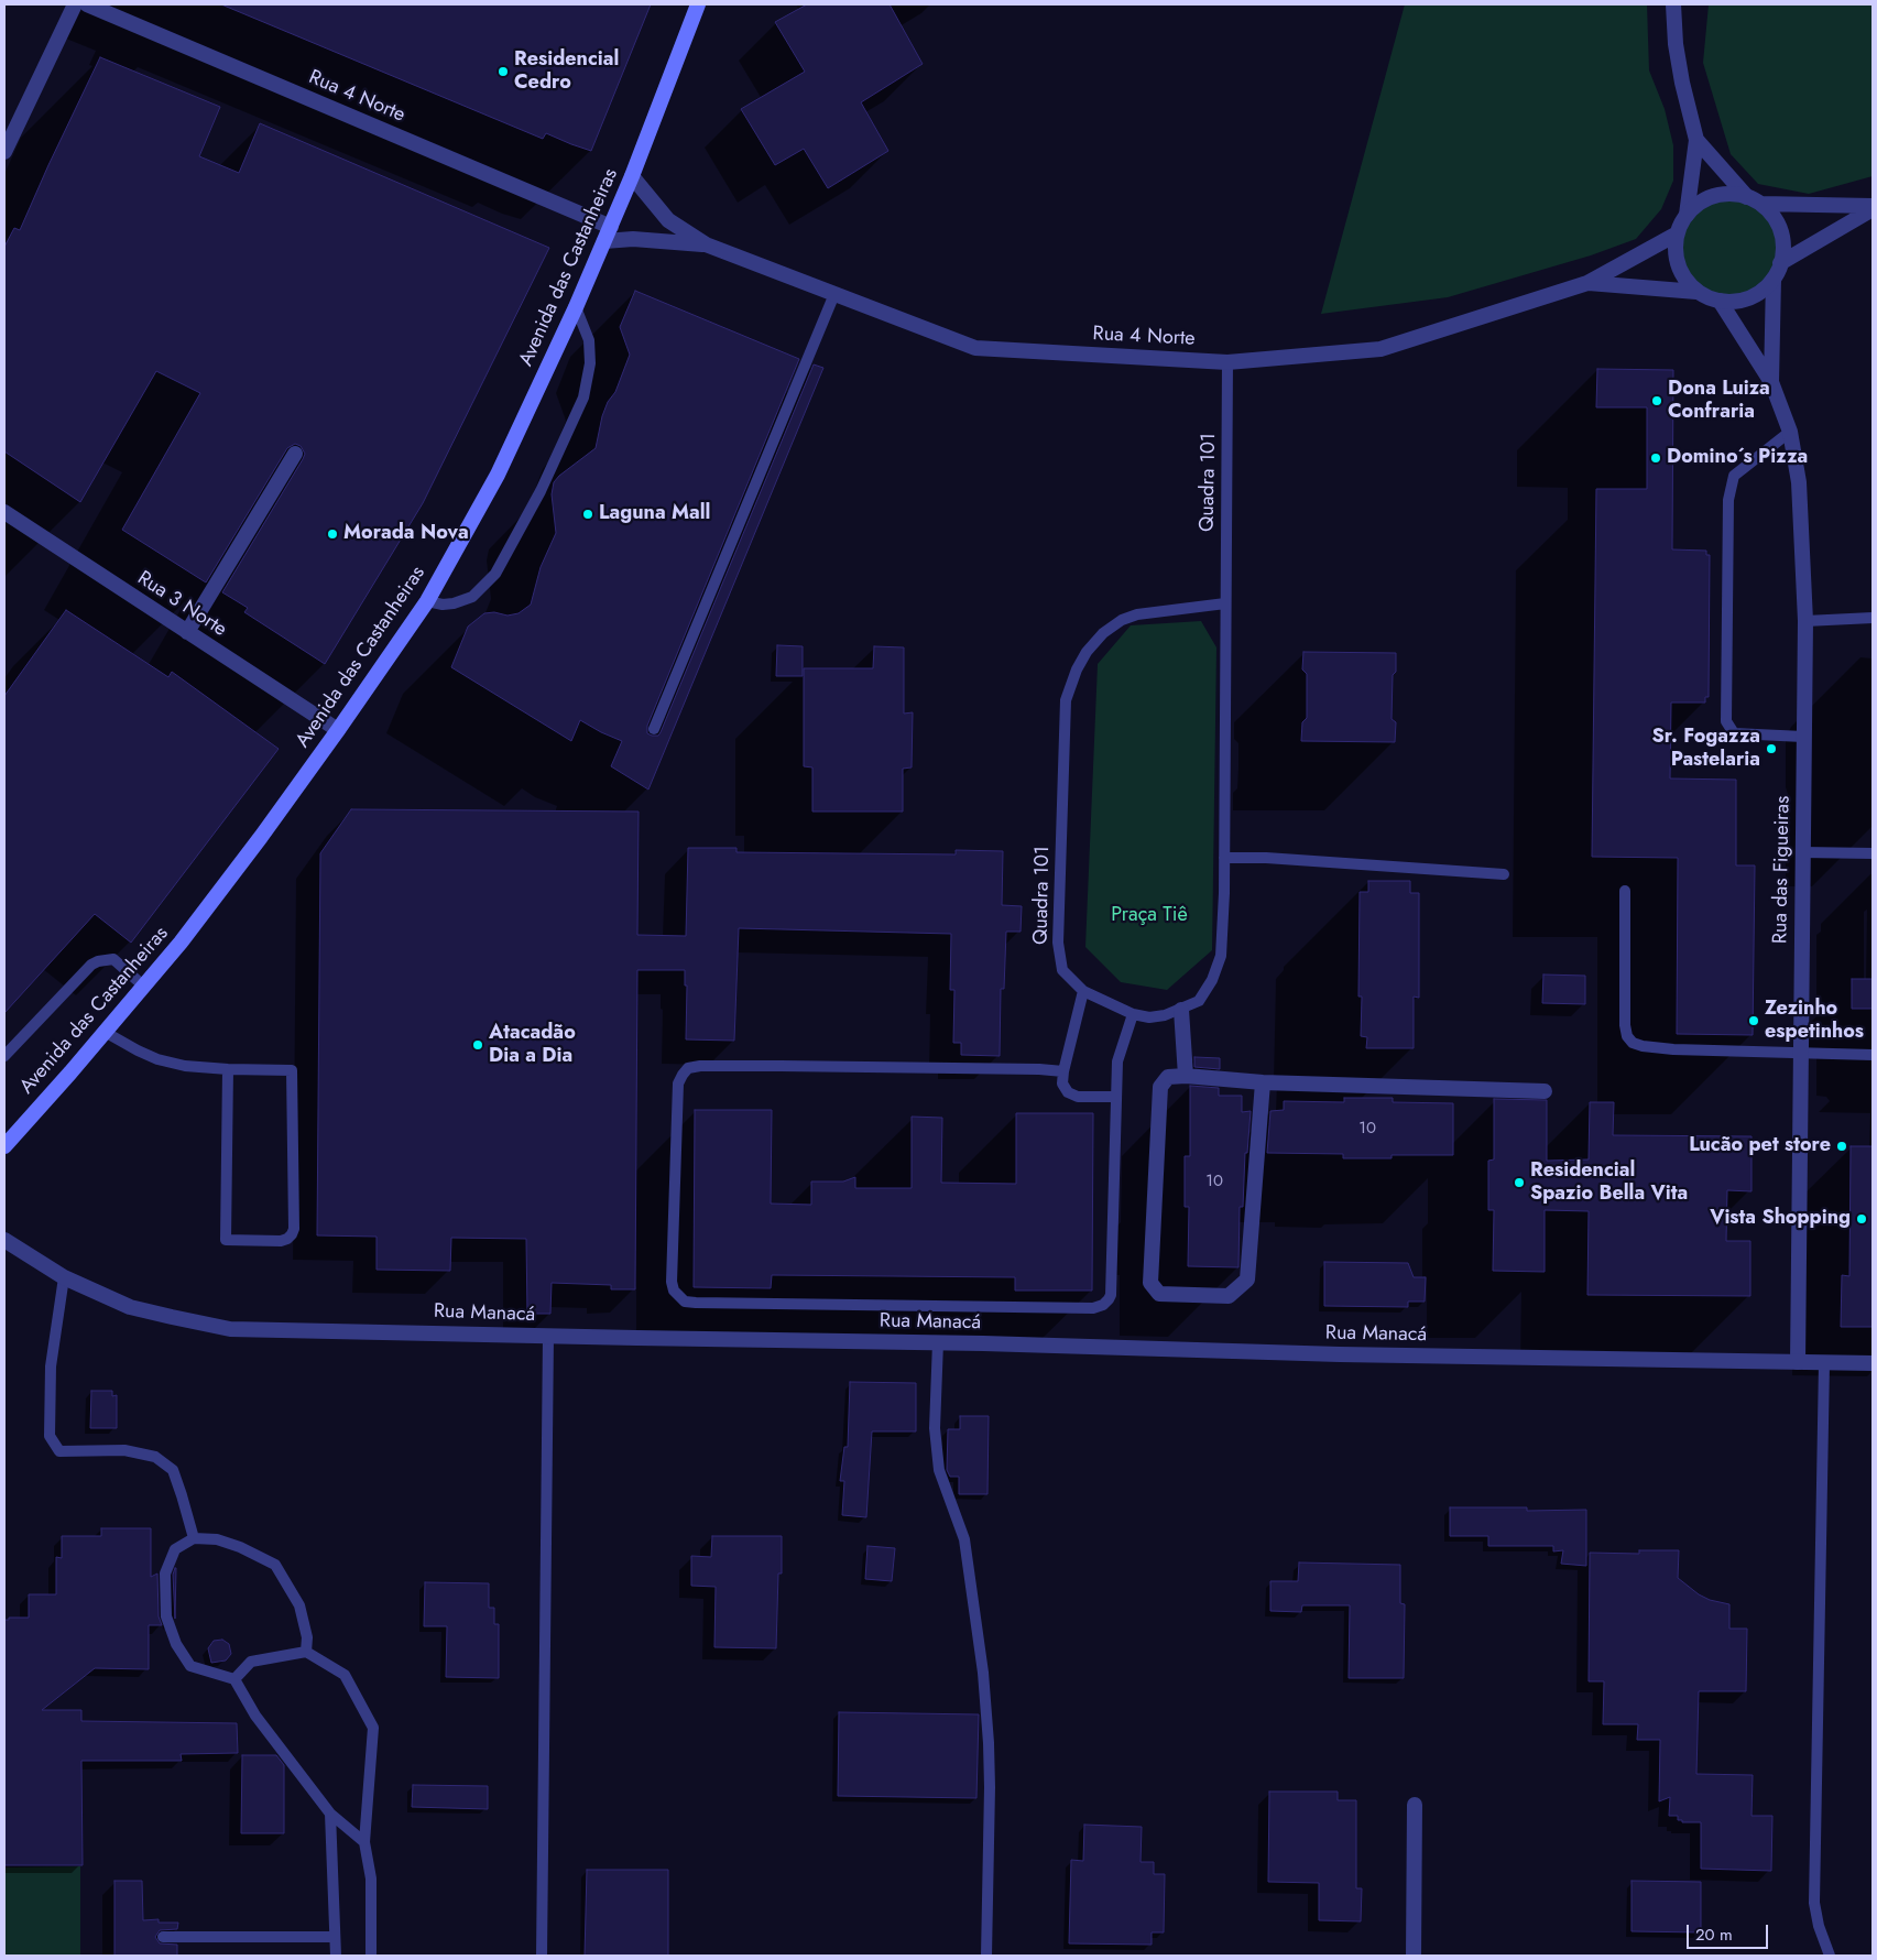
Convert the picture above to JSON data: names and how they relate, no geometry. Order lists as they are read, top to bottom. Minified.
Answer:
{"streets":{"main road":["Avenida das Castanheiras"],"street":["Rua 4 Norte","Rua 3 Norte","Rua das Figueiras","Rua Manacá"],"lane":["Quadra 101"]},"crossings":[["Rua 4 Norte","Avenida das Castanheiras"],["Rua 4 Norte","Quadra 101"],["Rua 4 Norte","Rua das Figueiras"],["Avenida das Castanheiras","Rua 3 Norte"],["Rua das Figueiras","Rua Manacá"]],"parks":["Praça Tiê"],"places":["Residencial Cedro","Dona Luiza Confraria","Domino´s Pizza","Laguna Mall","Morada Nova","Sr. Fogazza Pastelaria","Zezinho espetinhos","Atacadão Dia a Dia","Lucão pet store","Residencial Spazio Bella Vita","Vista Shopping"],"house_numbers":["10","10"],"scale_bar":"20 m"}
